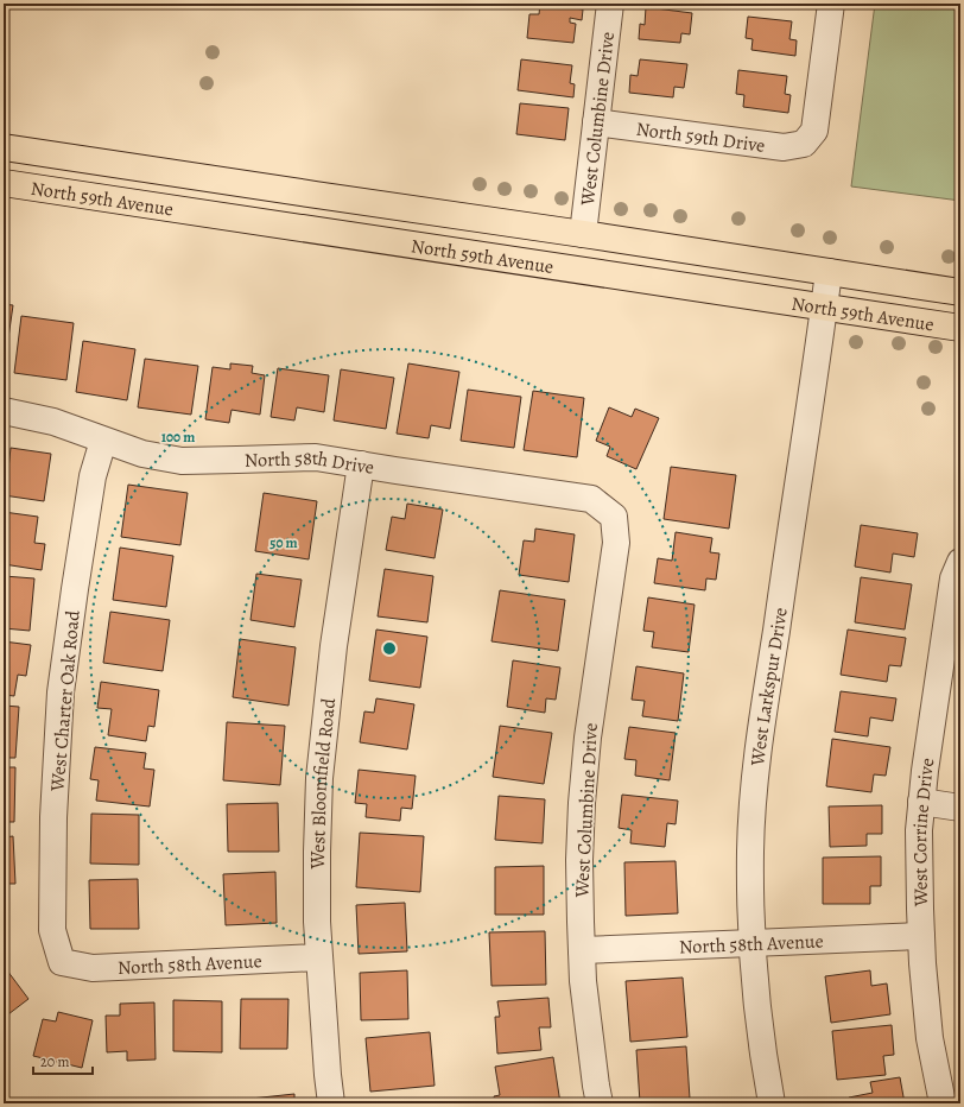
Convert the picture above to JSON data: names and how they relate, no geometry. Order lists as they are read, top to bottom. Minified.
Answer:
{"streets":{"main road":["North 59th Avenue"],"street":["West Columbine Drive","North 59th Drive","North 58th Drive","West Larkspur Drive","West Charter Oak Road","West Bloomfield Road","West Corrine Drive","North 58th Avenue"]},"crossings":[["West Columbine Drive","North 59th Drive"],["West Columbine Drive","North 59th Avenue"],["West Columbine Drive","North 58th Drive"],["West Columbine Drive","North 58th Avenue"],["North 59th Avenue","West Larkspur Drive"],["North 58th Drive","West Charter Oak Road"],["North 58th Drive","West Bloomfield Road"],["West Larkspur Drive","North 58th Avenue"],["West Charter Oak Road","North 58th Avenue"],["West Bloomfield Road","North 58th Avenue"],["West Corrine Drive","North 58th Avenue"]],"scale_bar":"20 m","rings":["100 m","50 m"]}
